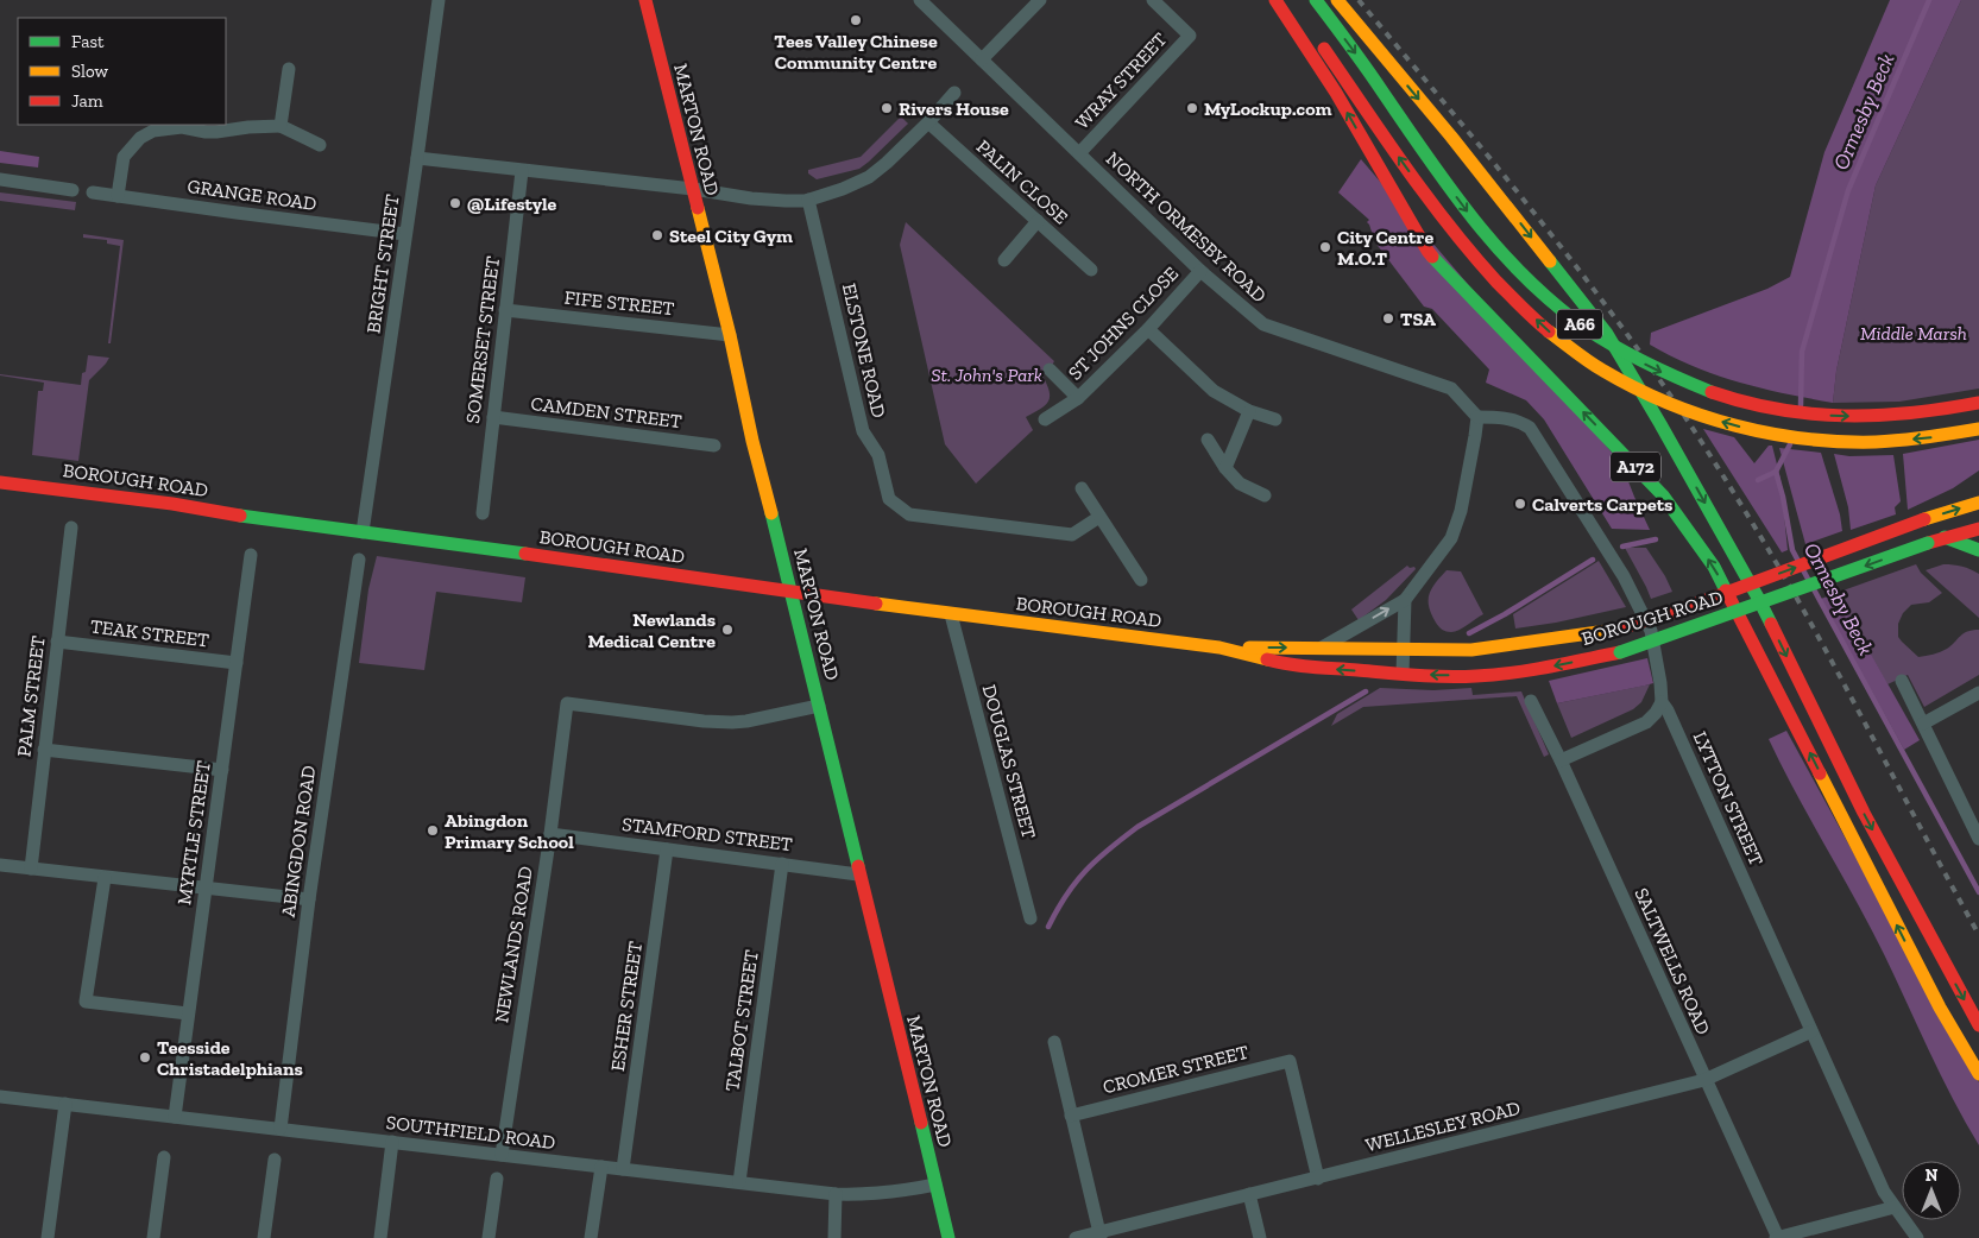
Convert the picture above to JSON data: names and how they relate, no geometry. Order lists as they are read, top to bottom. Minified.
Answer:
{"streets":{"main road":["MARTON ROAD","A66","A172","BOROUGH ROAD"],"street":["WRAY STREET","PALIN CLOSE","GRANGE ROAD","NORTH ORMESBY ROAD","BRIGHT STREET","FIFE STREET","ST JOHNS CLOSE","SOMERSET STREET","ELSTONE ROAD","CAMDEN STREET","TEAK STREET","PALM STREET","DOUGLAS STREET","LYTTON STREET","MYRTLE STREET","STAMFORD STREET","ABINGDON ROAD","NEWLANDS ROAD","SALTWELLS ROAD","ESHER STREET","TALBOT STREET","CROMER STREET","WELLESLEY ROAD","SOUTHFIELD ROAD"]},"crossings":[["WRAY STREET","NORTH ORMESBY ROAD"],["MARTON ROAD","FIFE STREET"],["MARTON ROAD","BOROUGH ROAD"],["MARTON ROAD","STAMFORD STREET"],["MARTON ROAD","NEWLANDS ROAD"],["MARTON ROAD","SOUTHFIELD ROAD"],["GRANGE ROAD","BRIGHT STREET"],["NORTH ORMESBY ROAD","ST JOHNS CLOSE"],["NORTH ORMESBY ROAD","LYTTON STREET"],["BRIGHT STREET","BOROUGH ROAD"],["FIFE STREET","SOMERSET STREET"],["SOMERSET STREET","CAMDEN STREET"],["BOROUGH ROAD","DOUGLAS STREET"],["TEAK STREET","PALM STREET"],["TEAK STREET","MYRTLE STREET"],["LYTTON STREET","WELLESLEY ROAD"],["MYRTLE STREET","SOUTHFIELD ROAD"],["STAMFORD STREET","NEWLANDS ROAD"],["STAMFORD STREET","ESHER STREET"],["STAMFORD STREET","TALBOT STREET"],["ABINGDON ROAD","SOUTHFIELD ROAD"],["NEWLANDS ROAD","SOUTHFIELD ROAD"],["SALTWELLS ROAD","WELLESLEY ROAD"],["ESHER STREET","SOUTHFIELD ROAD"],["TALBOT STREET","SOUTHFIELD ROAD"],["CROMER STREET","WELLESLEY ROAD"]],"water":["Ormesby Beck"],"parks":["Middle Marsh","St. John's Park"],"places":["Tees Valley Chinese Community Centre","Rivers House","MyLockup.com","@Lifestyle","Steel City Gym","City Centre M.O.T","TSA","Calverts Carpets","Newlands Medical Centre","Abingdon Primary School","Teesside Christadelphians"],"legend":["Fast","Slow","Jam"],"north":"top"}
